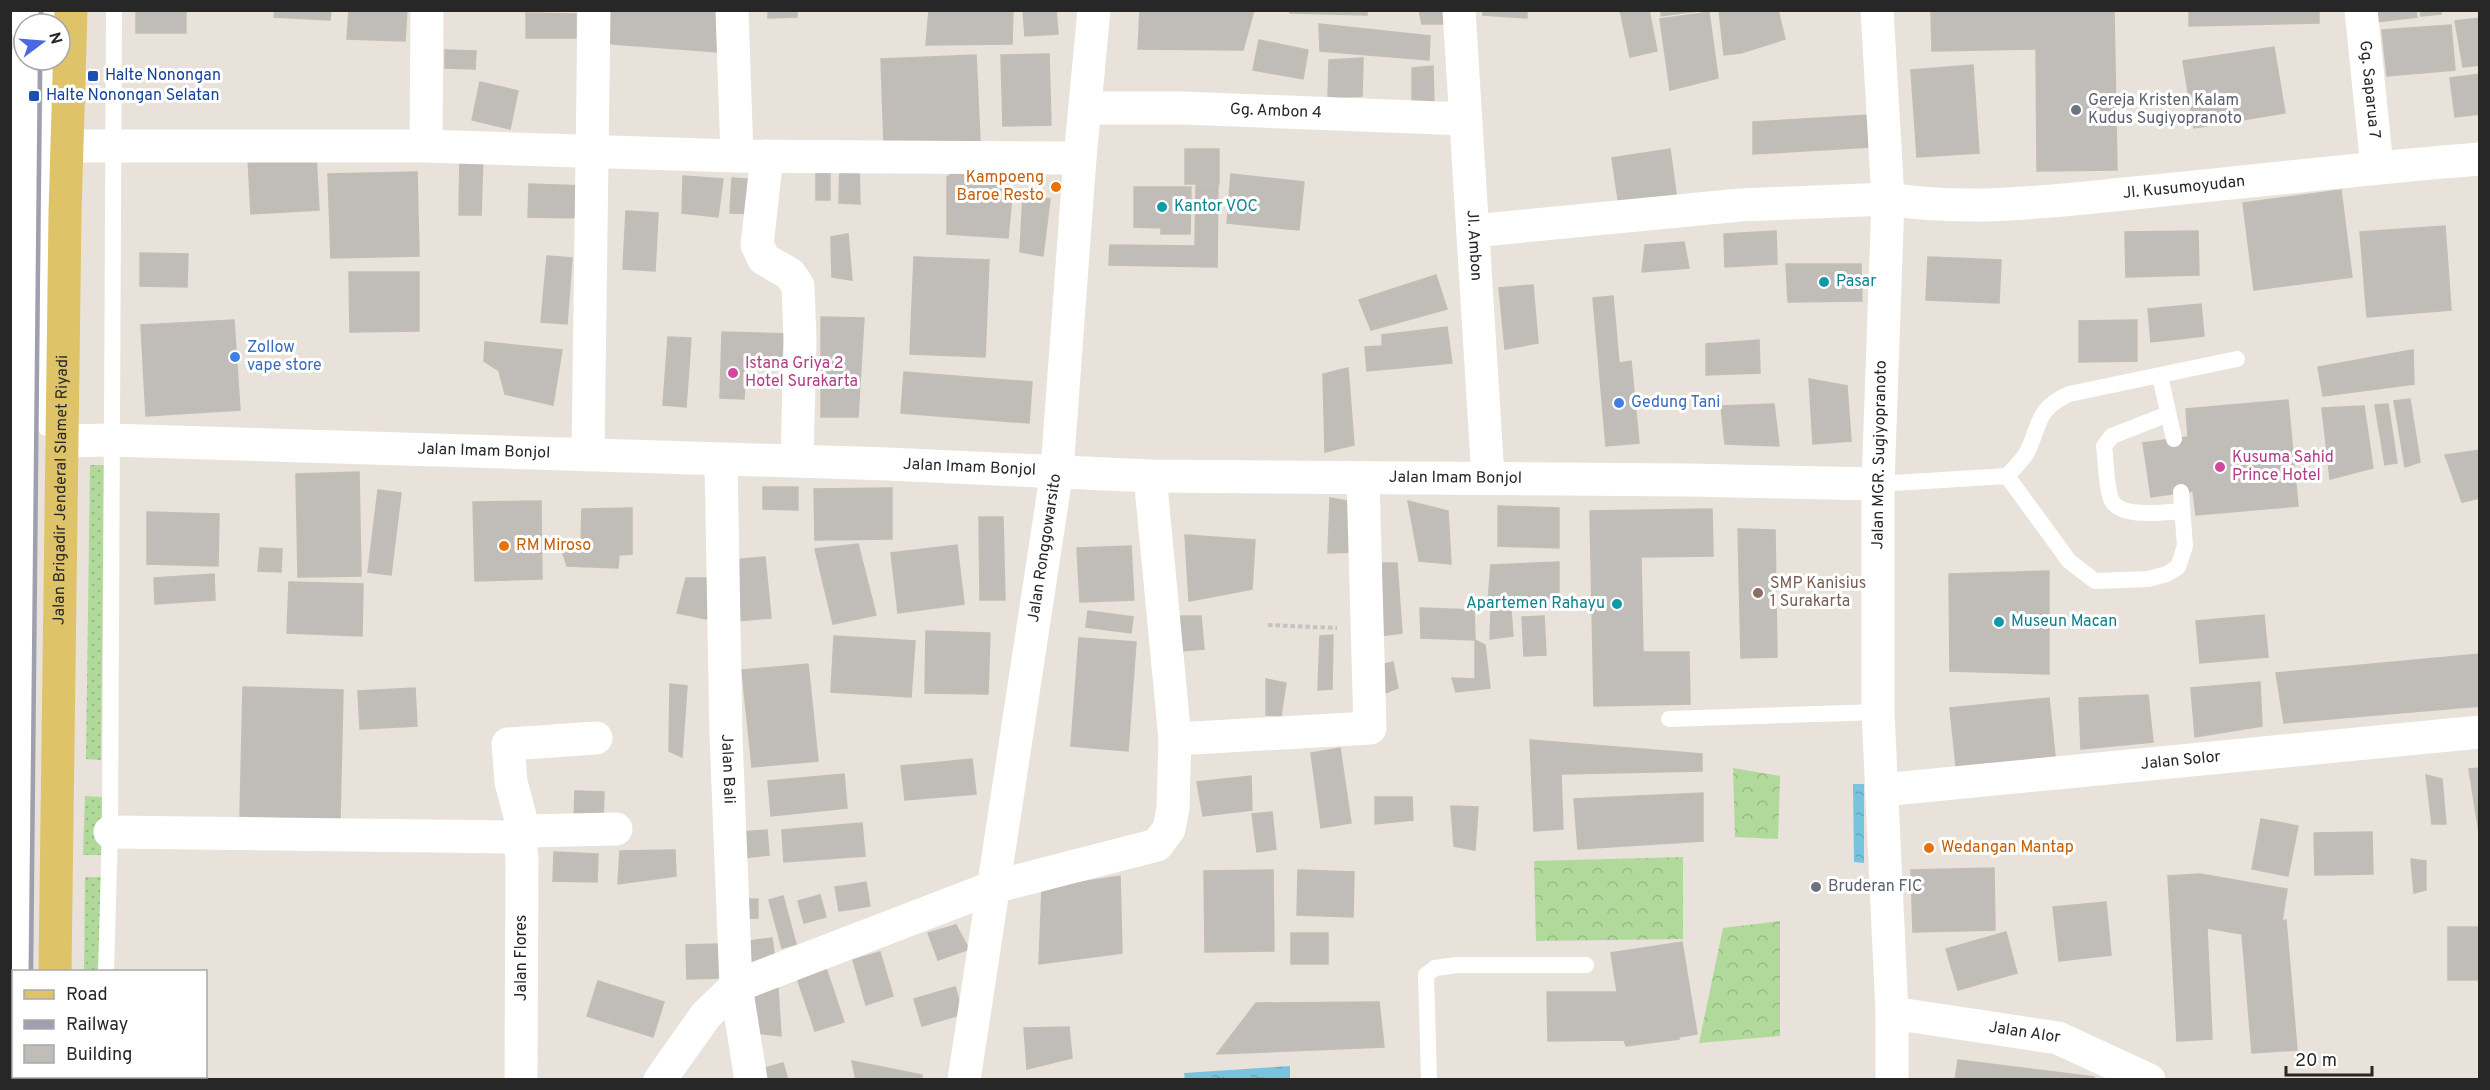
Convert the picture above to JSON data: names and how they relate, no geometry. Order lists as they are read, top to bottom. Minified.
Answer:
{"streets":{"main road":["Jalan Brigadir Jenderal Slamet Riyadi"],"street":["Gg. Saparua 7","Gg. Ambon 4","Jl. Kusumoyudan","Jl. Ambon","Jalan Imam Bonjol","Jalan MGR. Sugiyopranoto","Jalan Ronggowarsito","Jalan Solor","Jalan Bali","Jalan Flores","Jalan Alor"]},"crossings":[["Gg. Saparua 7","Jl. Kusumoyudan"],["Gg. Ambon 4","Jl. Ambon"],["Gg. Ambon 4","Jalan Ronggowarsito"],["Jl. Kusumoyudan","Jl. Ambon"],["Jl. Kusumoyudan","Jalan MGR. Sugiyopranoto"],["Jl. Ambon","Jalan Imam Bonjol"],["Jalan Imam Bonjol","Jalan MGR. Sugiyopranoto"],["Jalan Imam Bonjol","Jalan Brigadir Jenderal Slamet Riyadi"],["Jalan Imam Bonjol","Jalan Ronggowarsito"],["Jalan Imam Bonjol","Jalan Bali"],["Jalan MGR. Sugiyopranoto","Jalan Solor"],["Jalan MGR. Sugiyopranoto","Jalan Alor"]],"places":{"transit":["Halte Nonongan","Halte Nonongan Selatan"],"other":["Gereja Kristen Kalam Kudus Sugiyopranoto","Kampoeng Baroe Resto","Kantor VOC","Pasar","Zollow vape store","Istana Griya 2 Hotel Surakarta","Gedung Tani","Kusuma Sahid Prince Hotel","RM Miroso","SMP Kanisius 1 Surakarta","Apartemen Rahayu","Museun Macan","Wedangan Mantap","Bruderan FIC"]},"legend":["Road","Railway","Building"],"scale_bar":"20 m","north":"right"}
